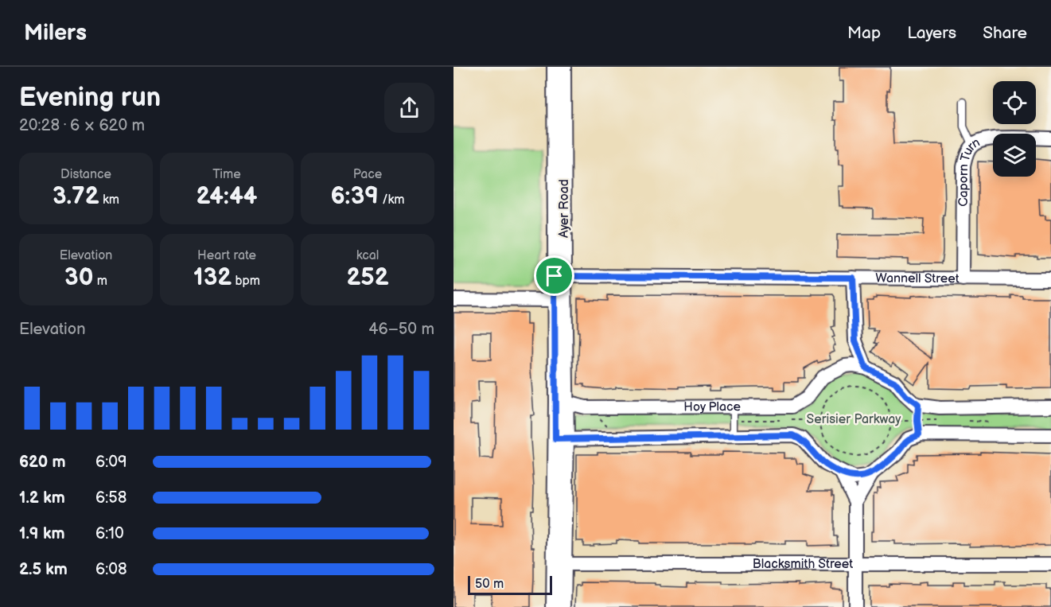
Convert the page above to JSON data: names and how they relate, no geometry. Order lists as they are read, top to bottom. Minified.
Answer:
{"streets":{"street":["Caporn Turn","Ayer Road","Wannell Street","Hoy Place","Blacksmith Street"]},"crossings":[["Caporn Turn","Wannell Street"],["Ayer Road","Wannell Street"],["Ayer Road","Hoy Place"],["Ayer Road","Blacksmith Street"]],"parks":["Serisier Parkway"],"scale_bar":"50 m","page":{"header":"Milers","nav":["Map","Layers","Share"],"heading":["Evening run","20:28 · 6 × 620 m"],"stats":[["Distance","3.72 km"],["Time","24:44"],["Pace","6:39 /km"],["Elevation","30 m"],["Heart rate","132 bpm"],["kcal","252"]],"chart":["Elevation","46–50 m"],"list":[{"name":"620 m","note":"6:09"},{"name":"1.2 km","note":"6:58"},{"name":"1.9 km","note":"6:10"},{"name":"2.5 km","note":"6:08"}],"scale":"50 m"}}
